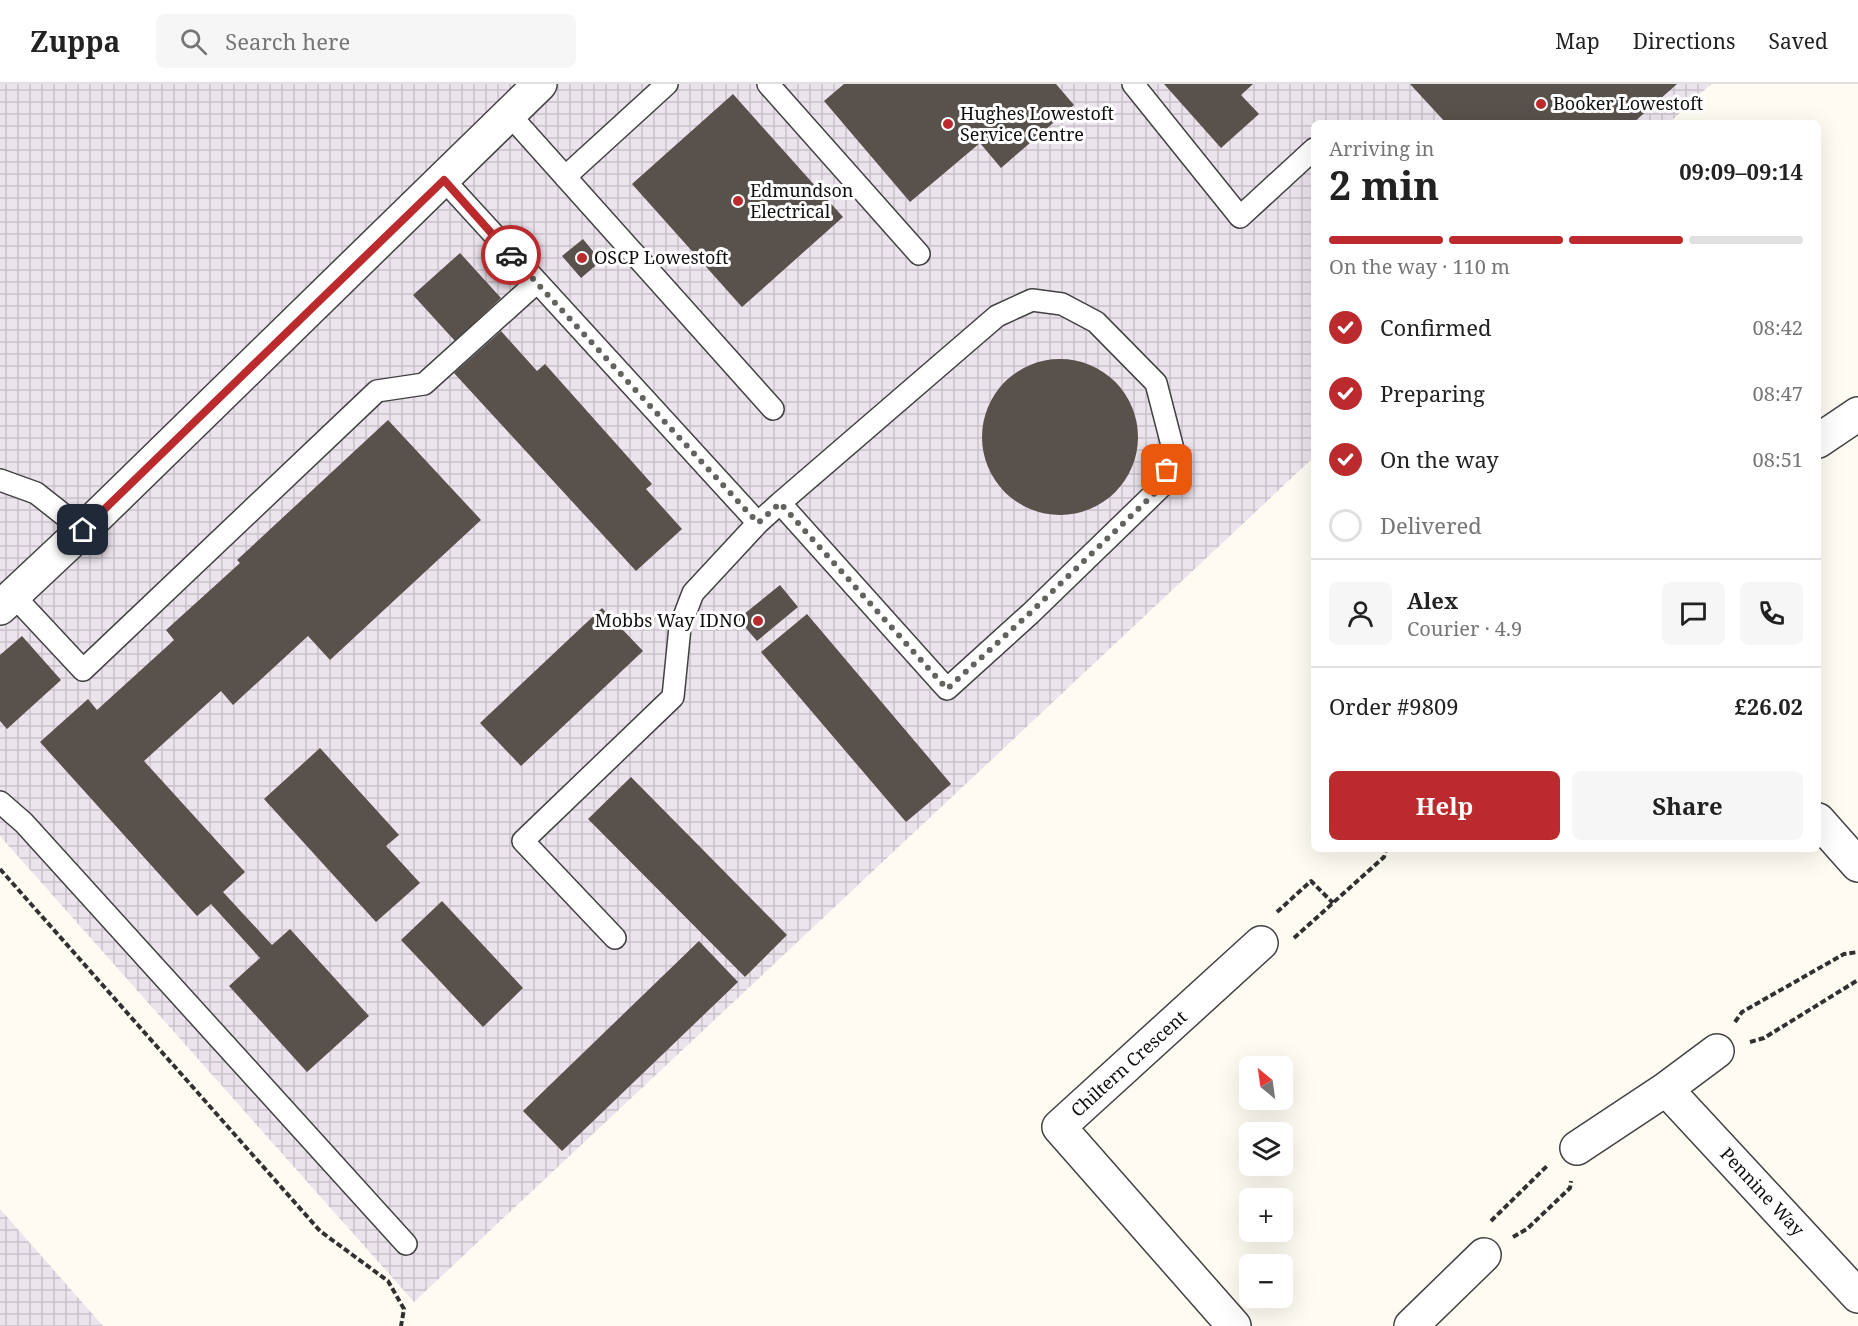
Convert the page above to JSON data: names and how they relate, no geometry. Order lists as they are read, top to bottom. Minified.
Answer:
{"streets":{"street":["Chiltern Crescent","Pennine Way"]},"places":["Booker Lowestoft","Hughes Lowestoft Service Centre","Edmundson Electrical","OSCP Lowestoft","Mobbs Way IDNO"],"north":"top left","page":{"header":"Zuppa","search":"Search here","nav":["Map","Directions","Saved"],"heading":["2 min","Arriving in","09:09–09:14"],"panel":["Alex","Courier · 4.9","Order #9809","£26.02"],"bar":"On the way · 110 m","list":[["Confirmed","08:42"],["Preparing","08:47"],["On the way","08:51"],"Delivered"],"buttons":["Help","Share"],"map_buttons":["+","−"]}}
